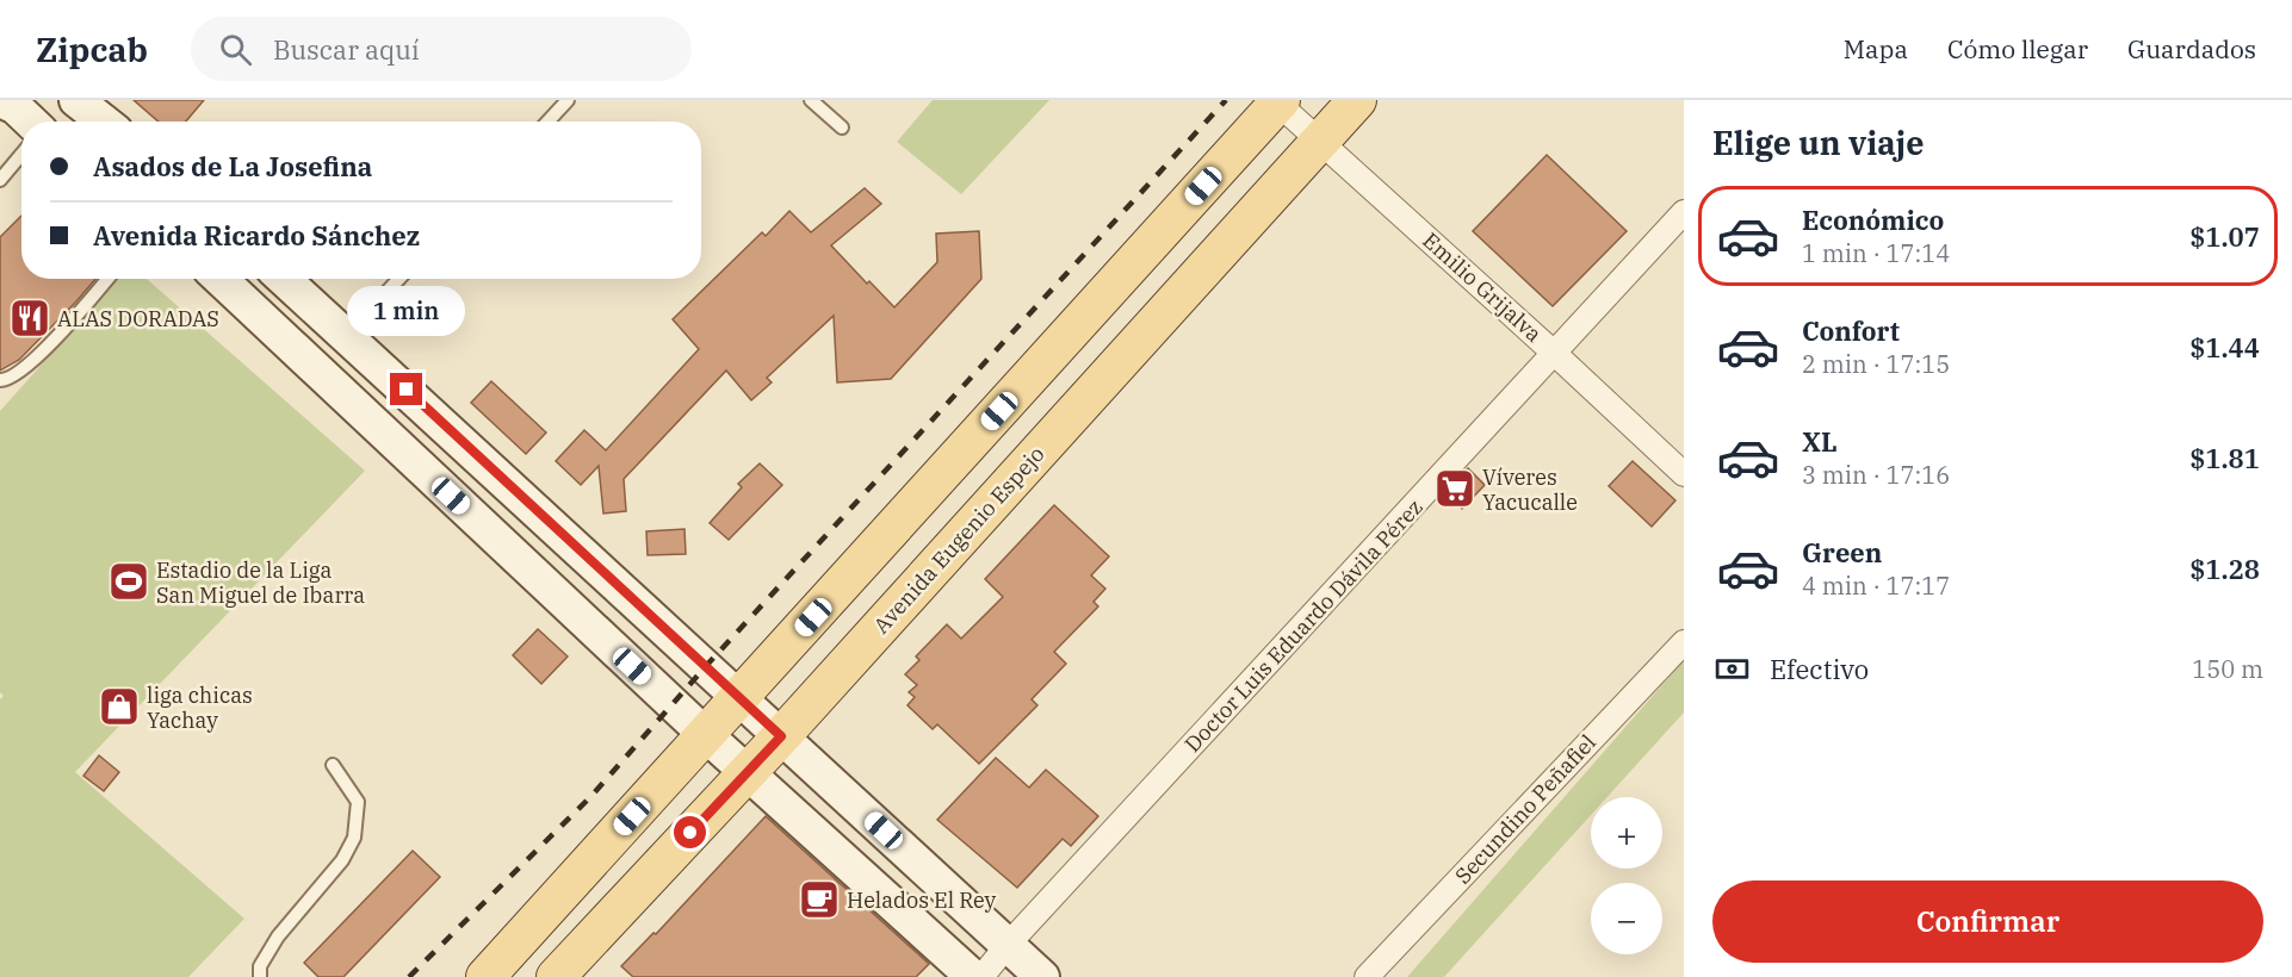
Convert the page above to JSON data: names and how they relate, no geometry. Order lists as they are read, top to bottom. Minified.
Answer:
{"streets":{"main road":["Avenida Eugenio Espejo"],"street":["Emilio Grijalva","Doctor Luis Eduardo Dávila Pérez","Secundino Peñafiel"]},"crossings":[["Emilio Grijalva","Avenida Eugenio Espejo"],["Emilio Grijalva","Doctor Luis Eduardo Dávila Pérez"]],"places":{"restaurant":["ALAS DORADAS"],"supermarket":["Víveres Yacucalle"],"sports":["Estadio de la Liga San Miguel de Ibarra"],"shop":["liga chicas Yachay"],"cafe":["Helados El Rey"]},"page":{"header":"Zipcab","search":"Buscar aquí","nav":["Mapa","Cómo llegar","Guardados"],"heading":"Elige un viaje","banner":["Asados de La Josefina","Avenida Ricardo Sánchez"],"list":[{"name":"Económico","note":"1 min · 17:14","value":"$1.07"},{"name":"Confort","note":"2 min · 17:15","value":"$1.44"},{"name":"XL","note":"3 min · 17:16","value":"$1.81"},{"name":"Green","note":"4 min · 17:17","value":"$1.28"}],"bubble":"1 min","pay":["Efectivo","150 m"],"map_buttons":["+","−"],"buttons":"Confirmar"}}
